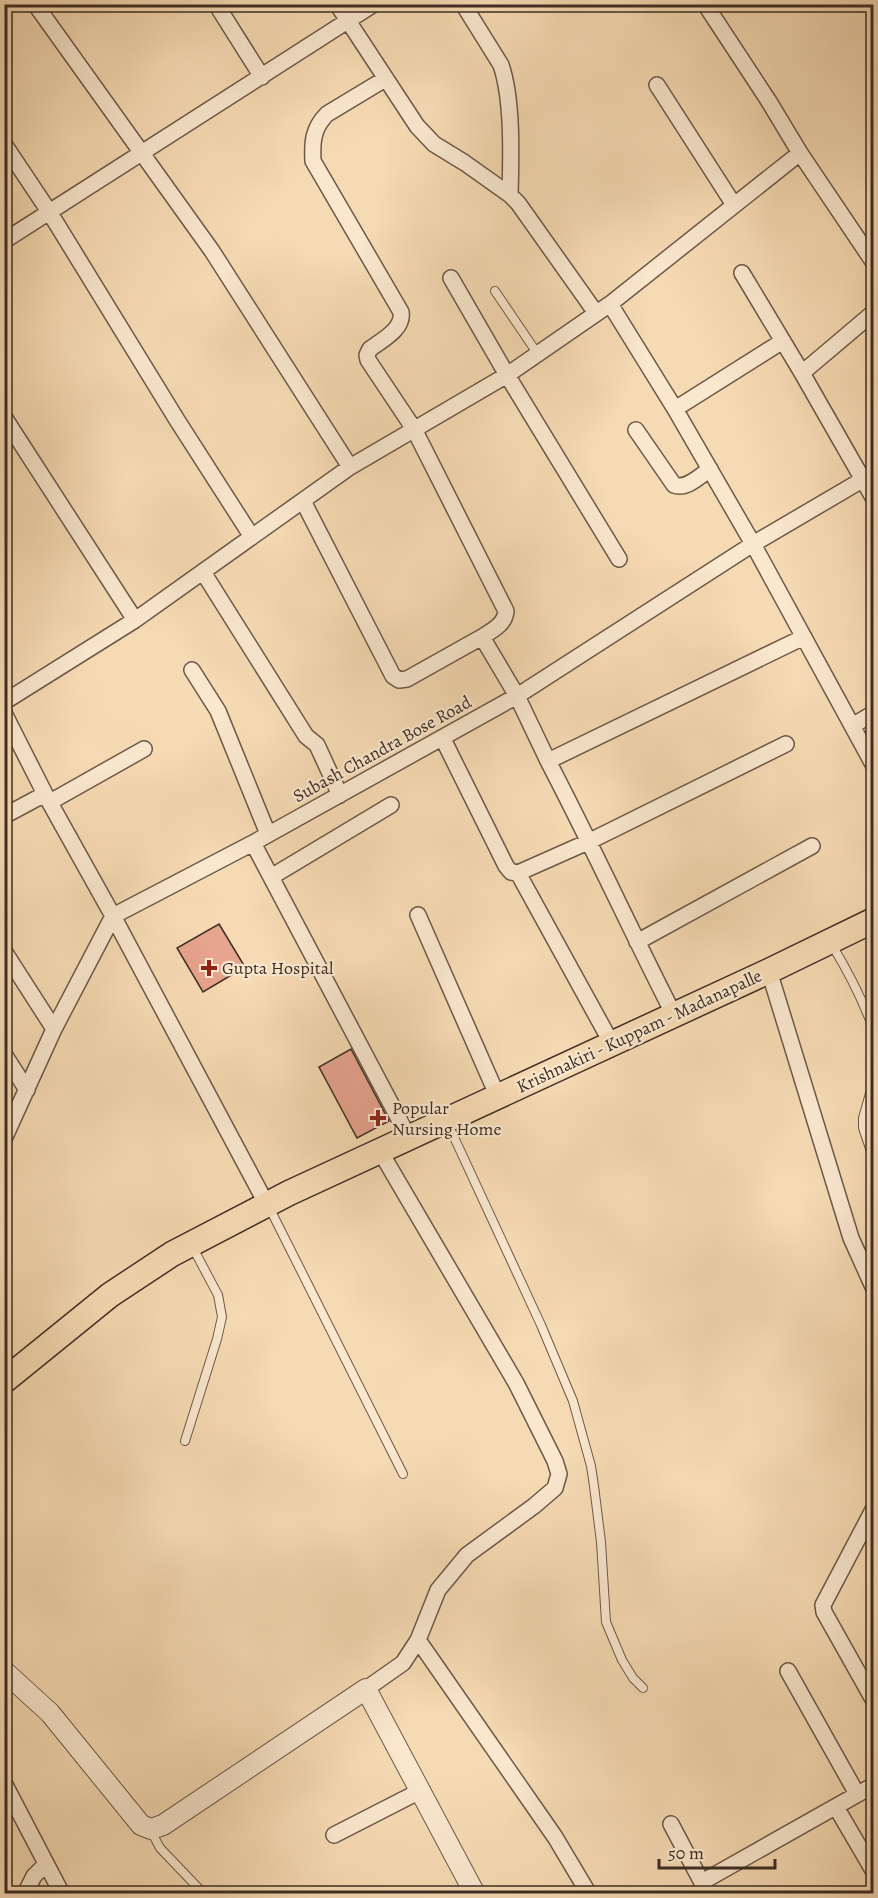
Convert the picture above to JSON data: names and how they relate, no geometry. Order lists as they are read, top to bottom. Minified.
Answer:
{"streets":{"main road":["Krishnakiri - Kuppam - Madanapalle"],"street":["Subash Chandra Bose Road"]},"places":{"health":["Gupta Hospital","Popular Nursing Home"]},"scale_bar":"50 m"}
